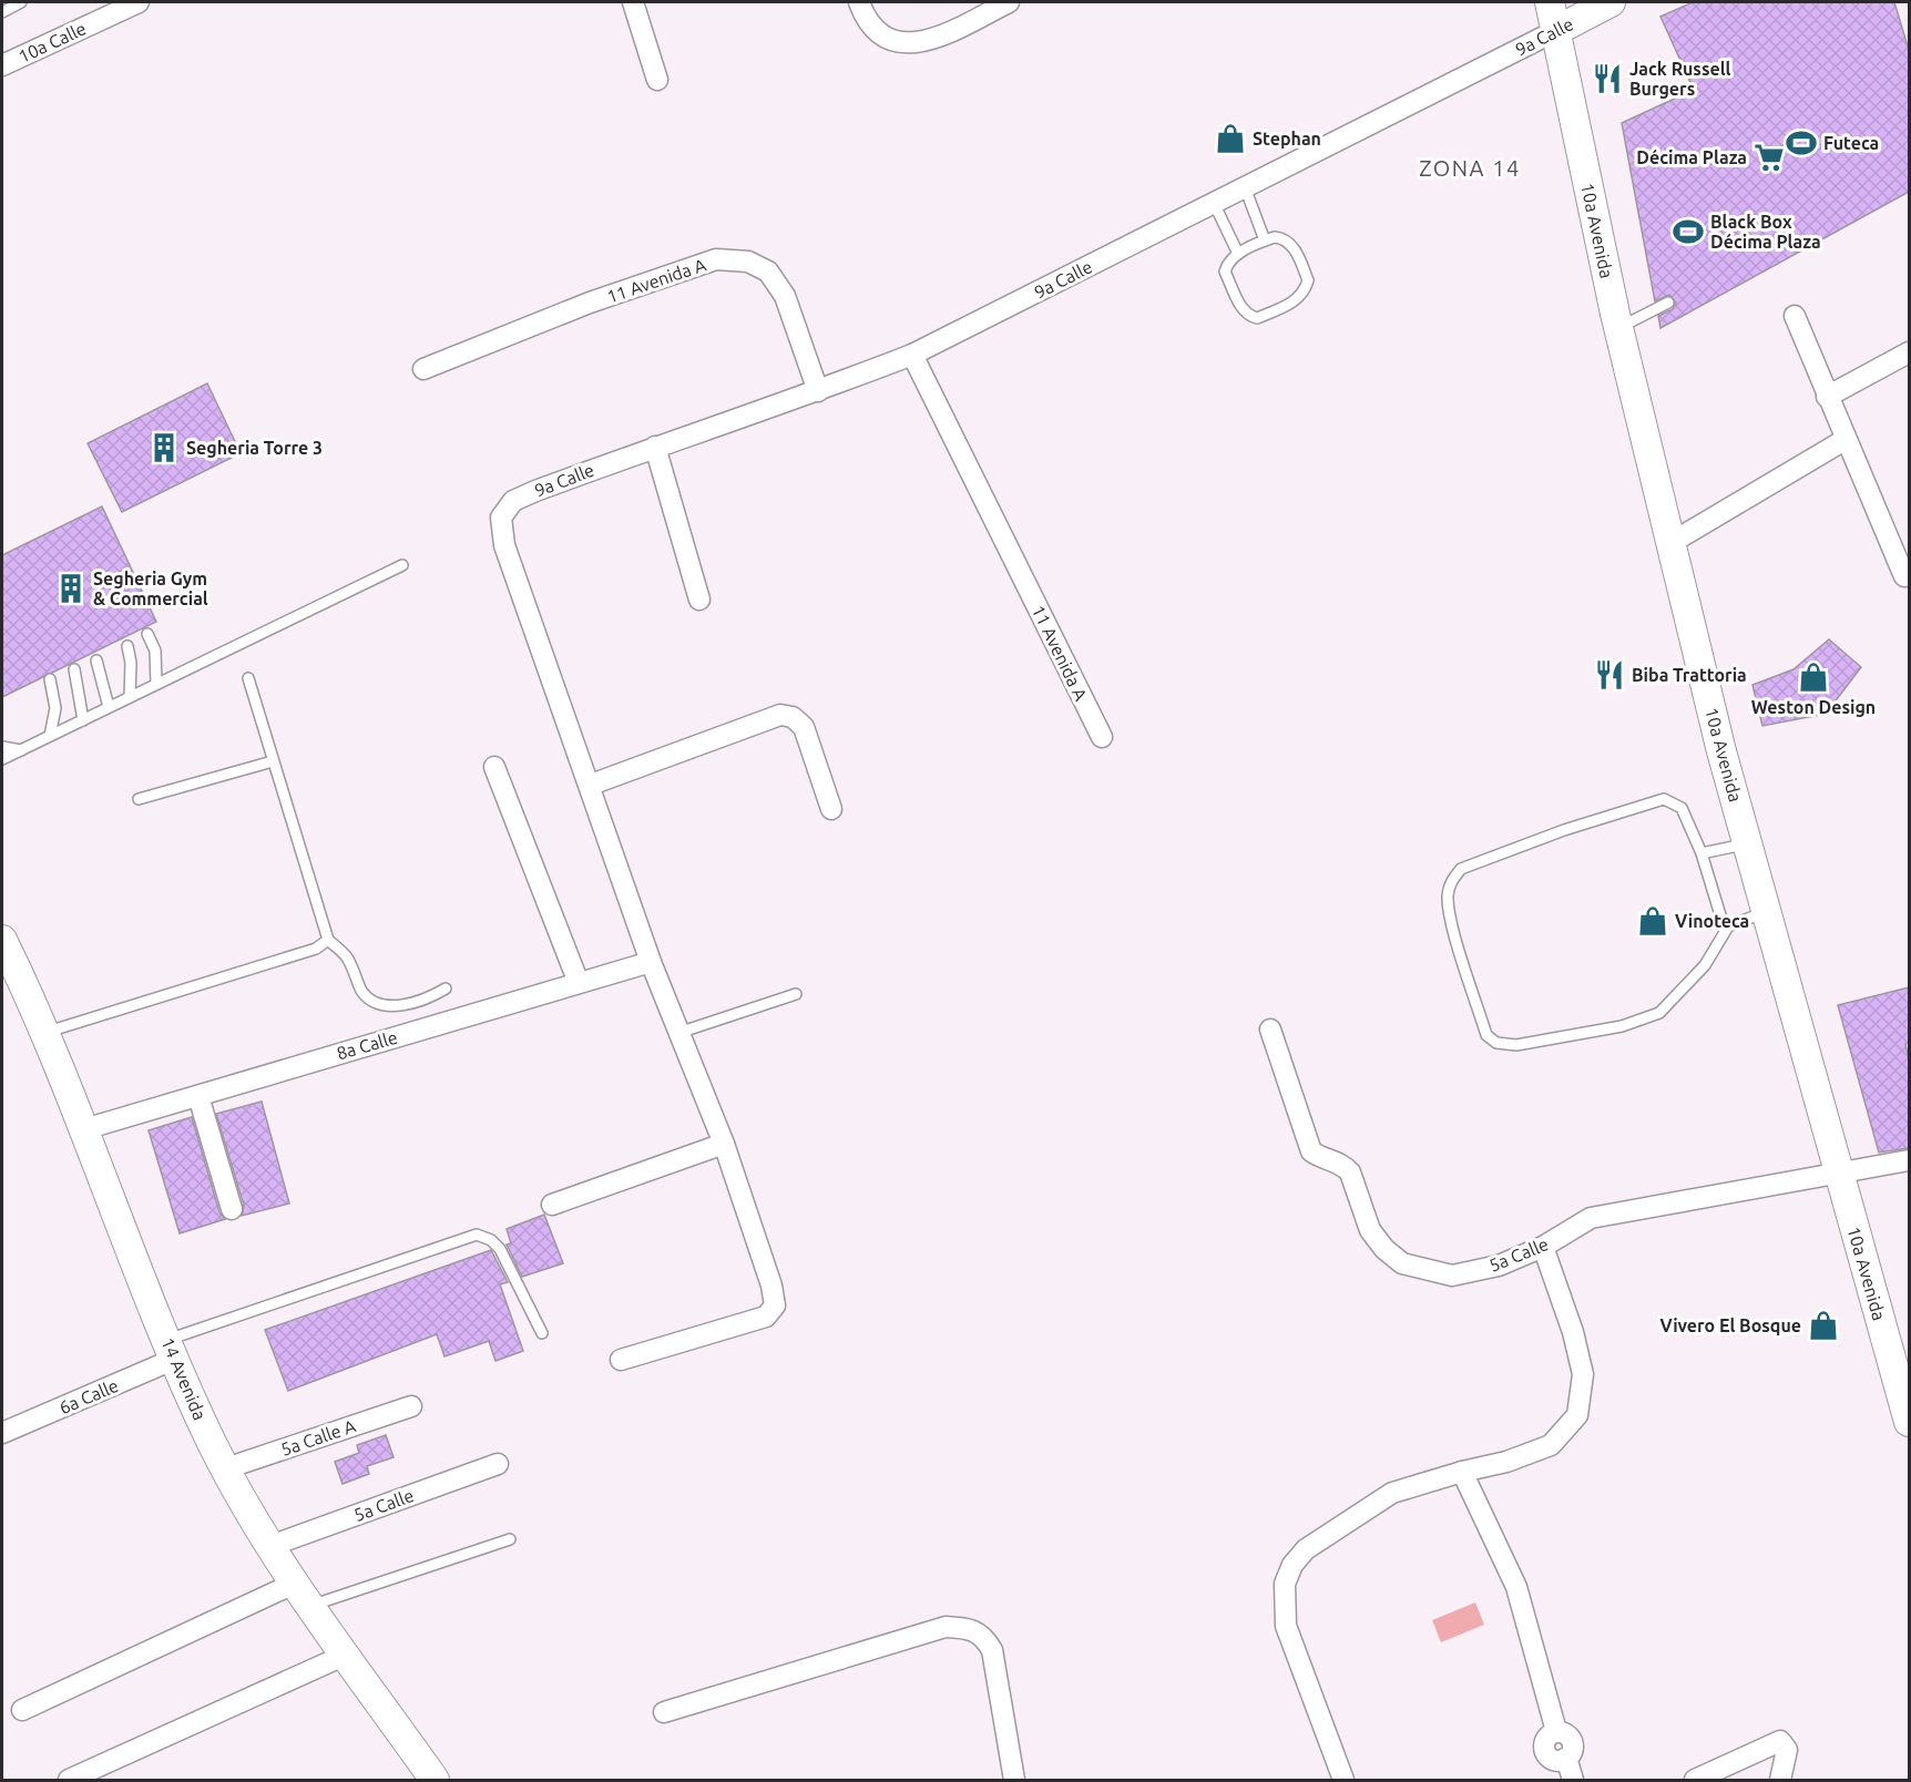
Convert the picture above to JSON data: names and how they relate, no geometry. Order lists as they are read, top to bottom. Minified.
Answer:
{"streets":{"street":["9a Calle","10a Calle","10a Avenida","11 Avenida A","8a Calle","5a Calle","14 Avenida","6a Calle","5a Calle A"]},"crossings":[["9a Calle","10a Avenida"],["9a Calle","11 Avenida A"],["10a Avenida","5a Calle"],["8a Calle","14 Avenida"],["5a Calle","14 Avenida"],["14 Avenida","6a Calle"],["14 Avenida","5a Calle A"]],"districts":["ZONA 14"],"places":{"restaurant":["Jack Russell Burgers","Biba Trattoria"],"shop":["Stephan","Weston Design","Vinoteca","Vivero El Bosque"],"sports":["Futeca","Black Box Décima Plaza"],"supermarket":["Décima Plaza"],"building":["Segheria Torre 3","Segheria Gym & Commercial"]}}
